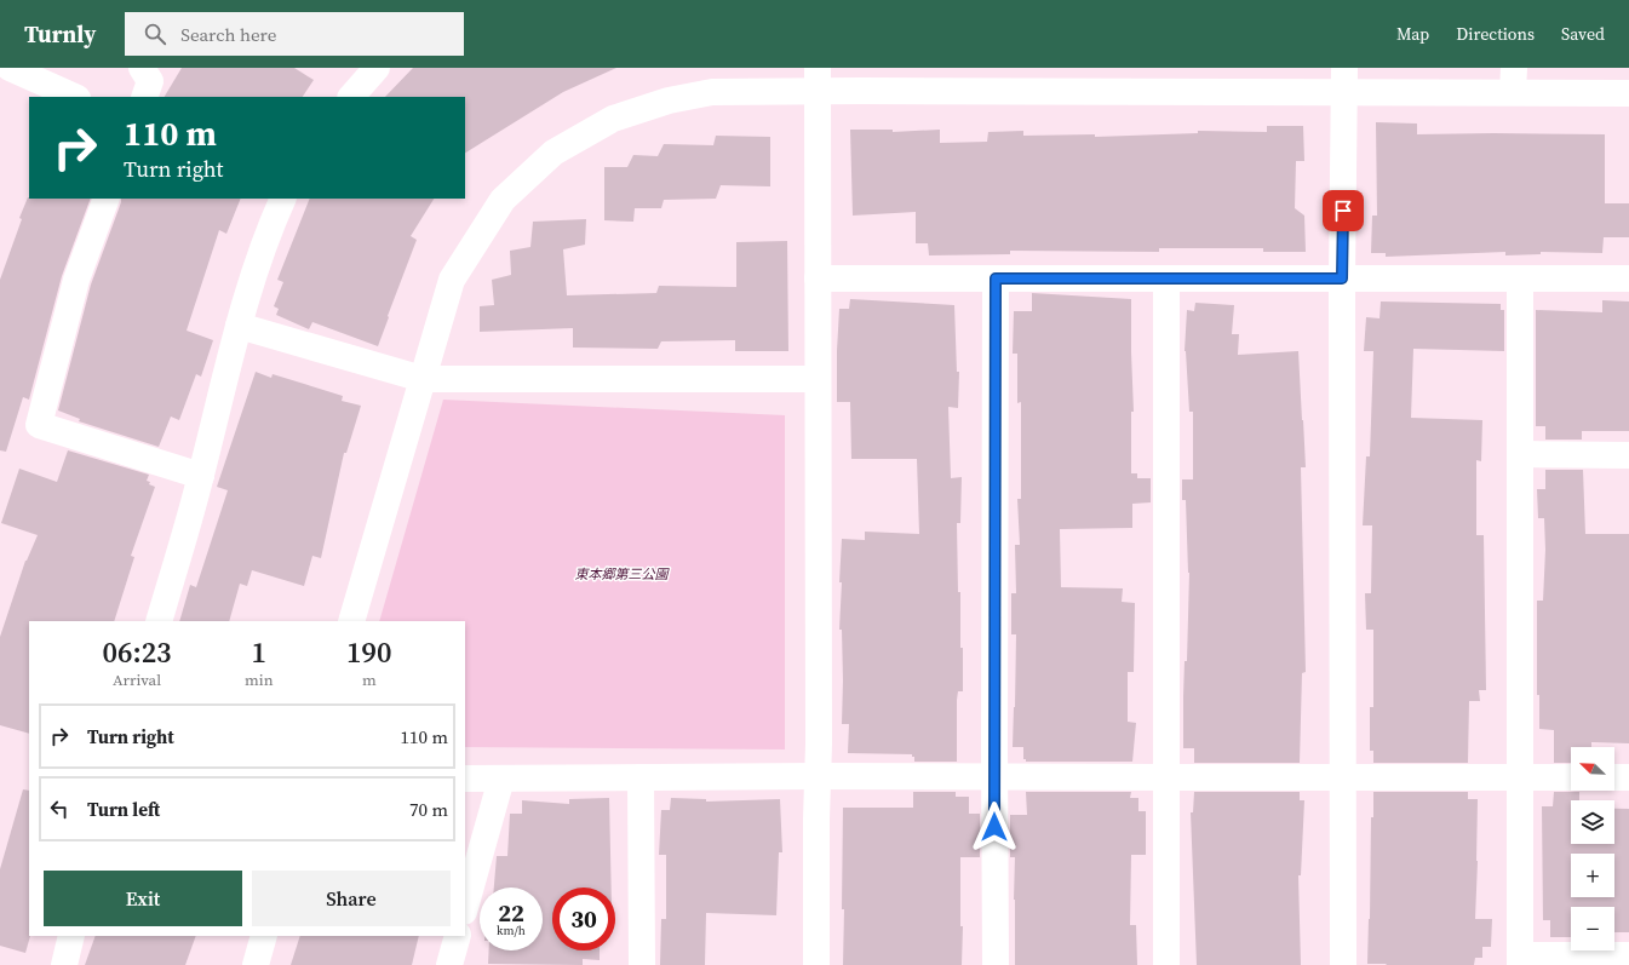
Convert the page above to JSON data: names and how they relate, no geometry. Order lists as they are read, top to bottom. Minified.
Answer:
{"parks":["東本郷第三公園"],"north":"top left","page":{"header":"Turnly","search":"Search here","nav":["Map","Directions","Saved"],"turn":["110 m","Turn right"],"eta":["06:23","Arrival","1","min","190","m"],"list":[{"name":"Turn right","value":"110 m"},{"name":"Turn left","value":"70 m"}],"map_buttons":["+","−"],"buttons":["Exit","Share"],"speed":"22 km/h","limit":"30"}}
